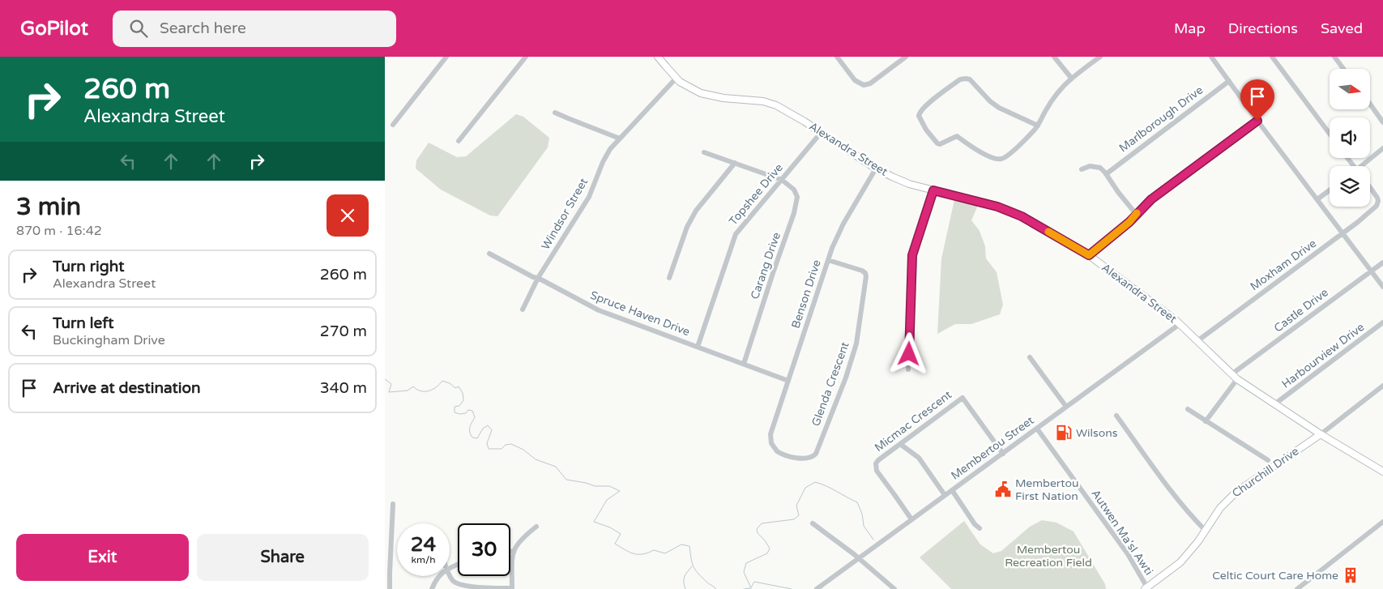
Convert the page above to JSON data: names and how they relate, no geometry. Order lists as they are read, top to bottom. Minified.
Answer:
{"streets":{"main road":["Alexandra Street","Churchill Drive"],"street":["Marlborough Drive","Topshee Drive","Windsor Street","Moxham Drive","Carang Drive","Benson Drive","Castle Drive","Spruce Haven Drive","Harbourview Drive","Glenda Crescent","Micmac Crescent","Membertou Street","Autwen Ma'sl Awti"]},"crossings":[["Alexandra Street","Topshee Drive"],["Alexandra Street","Windsor Street"],["Alexandra Street","Moxham Drive"],["Alexandra Street","Benson Drive"],["Alexandra Street","Castle Drive"],["Alexandra Street","Harbourview Drive"],["Alexandra Street","Membertou Street"],["Alexandra Street","Churchill Drive"],["Topshee Drive","Carang Drive"],["Topshee Drive","Spruce Haven Drive"],["Windsor Street","Spruce Haven Drive"],["Carang Drive","Spruce Haven Drive"],["Benson Drive","Spruce Haven Drive"],["Benson Drive","Glenda Crescent"],["Micmac Crescent","Membertou Street"],["Membertou Street","Autwen Ma'sl Awti"],["Churchill Drive","Autwen Ma'sl Awti"]],"parks":["Membertou Recreation Field"],"places":{"fuel station":["Wilsons"],"public building":["Membertou First Nation"],"building":["Celtic Court Care Home"]},"north":"right","page":{"header":"GoPilot","search":"Search here","nav":["Map","Directions","Saved"],"turn":["260 m","Alexandra Street"],"heading":["3 min","870 m · 16:42"],"list":[{"name":"Turn right","note":"Alexandra Street","value":"260 m"},{"name":"Turn left","note":"Buckingham Drive","value":"270 m"},{"name":"Arrive at destination","value":"340 m"}],"speed":"24 km/h","limit":"30","buttons":["Exit","Share"]}}
